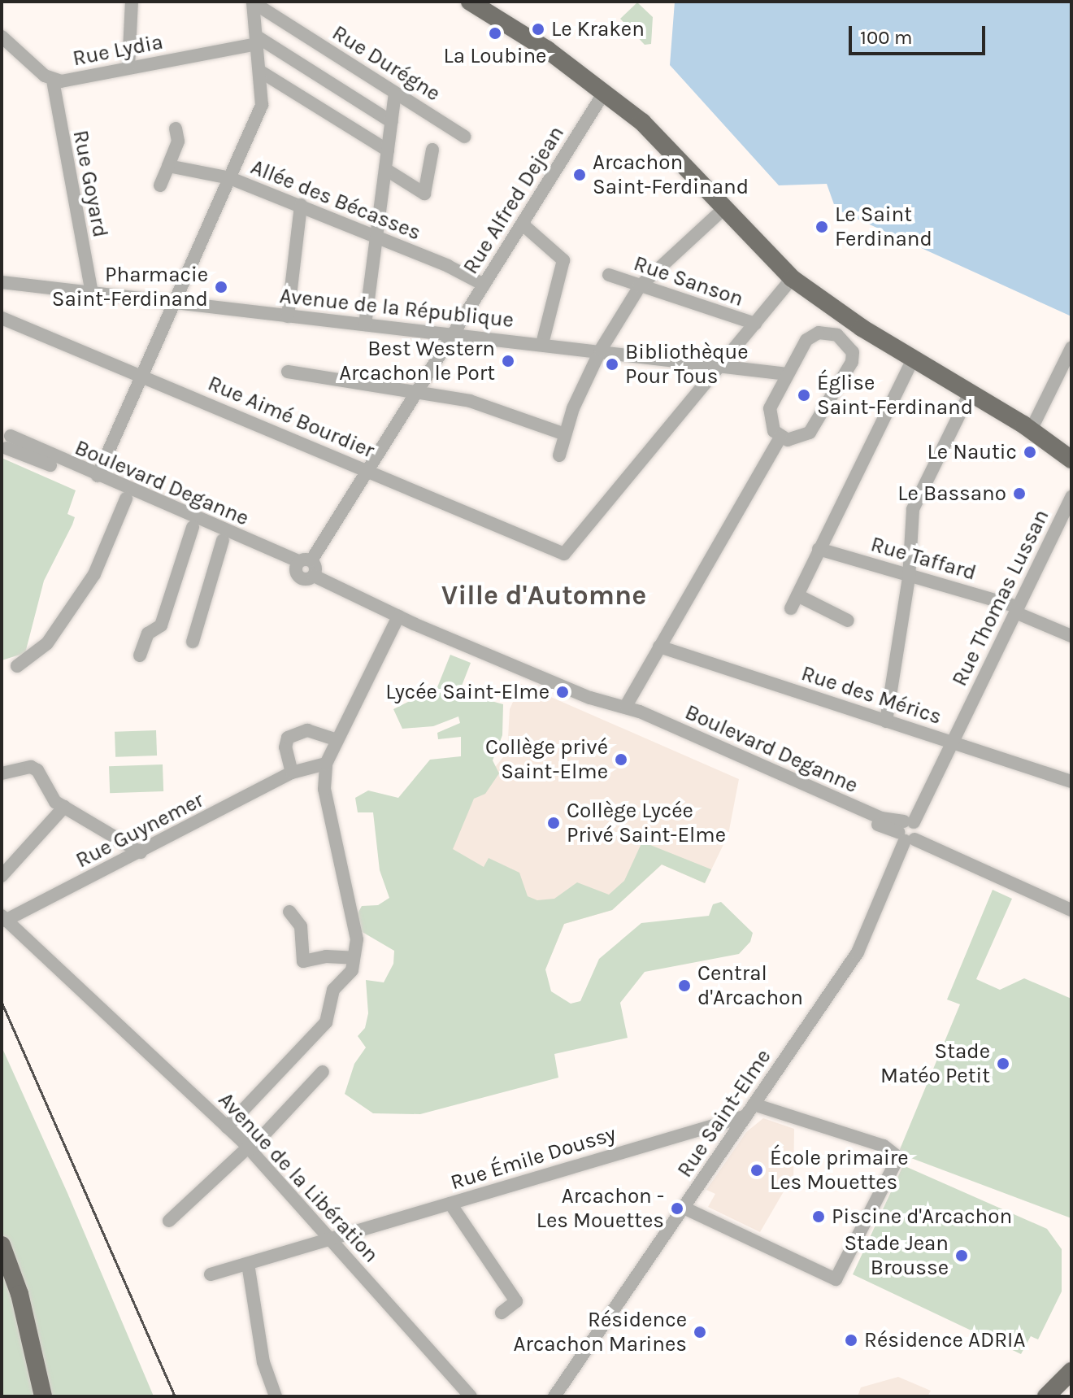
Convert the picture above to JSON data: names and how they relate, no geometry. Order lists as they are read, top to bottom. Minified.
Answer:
{"streets":{"street":["Rue Lydia","Rue Durégne","Rue Goyard","Allée des Bécasses","Rue Alfred Dejean","Rue Sanson","Avenue de la République","Rue Aimé Bourdier","Boulevard Deganne","Rue Taffard","Rue Thomas Lussan","Rue des Mérics","Rue Guynemer","Rue Saint-Elme","Rue Émile Doussy","Avenue de la Libération"]},"crossings":[["Rue Lydia","Rue Goyard"],["Rue Goyard","Avenue de la République"],["Allée des Bécasses","Rue Alfred Dejean"],["Rue Alfred Dejean","Avenue de la République"],["Rue Alfred Dejean","Rue Aimé Bourdier"],["Rue Alfred Dejean","Boulevard Deganne"],["Avenue de la République","Rue Aimé Bourdier"],["Boulevard Deganne","Rue Thomas Lussan"],["Boulevard Deganne","Rue Saint-Elme"],["Rue Taffard","Rue Thomas Lussan"],["Rue Thomas Lussan","Rue des Mérics"],["Rue Thomas Lussan","Rue Saint-Elme"],["Rue Guynemer","Avenue de la Libération"],["Rue Saint-Elme","Rue Émile Doussy"],["Rue Émile Doussy","Avenue de la Libération"]],"districts":["Ville d'Automne"],"places":["Le Kraken","La Loubine","Arcachon Saint-Ferdinand","Le Saint Ferdinand","Pharmacie Saint-Ferdinand","Best Western Arcachon le Port","Bibliothèque Pour Tous","Église Saint-Ferdinand","Le Nautic","Le Bassano","Lycée Saint-Elme","Collège privé Saint-Elme","Collège Lycée Privé Saint-Elme","Central d'Arcachon","Stade Matéo Petit","École primaire Les Mouettes","Arcachon - Les Mouettes","Piscine d'Arcachon","Stade Jean Brousse","Résidence Arcachon Marines","Résidence ADRIA"],"scale_bar":"100 m"}
